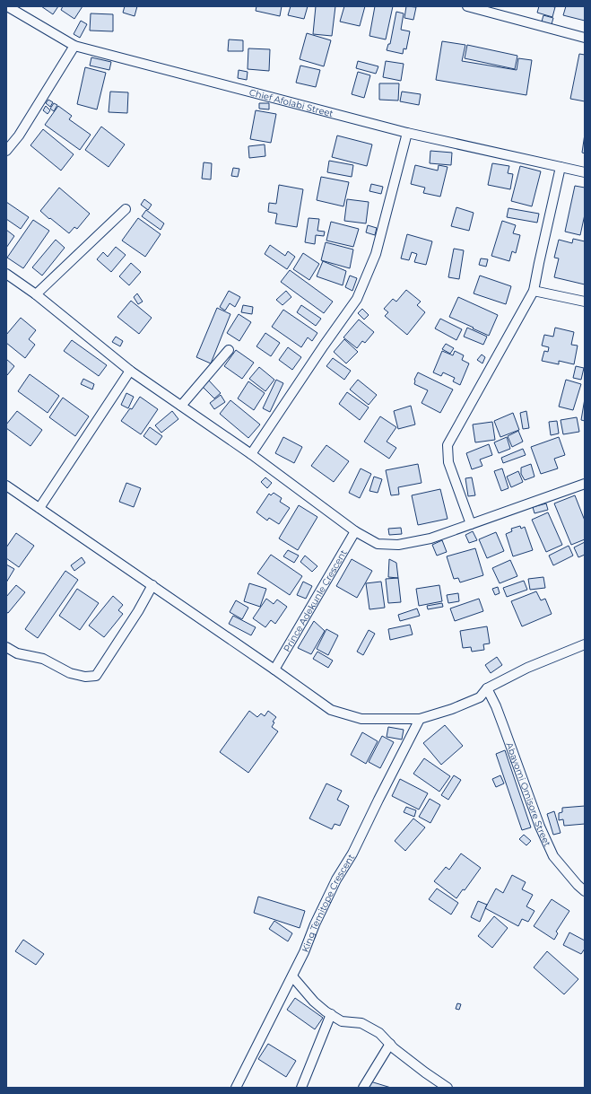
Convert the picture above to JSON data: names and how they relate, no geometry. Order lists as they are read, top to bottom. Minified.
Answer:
{"streets":{"street":["Chief Afolabi Street","Prince Adekunle Crescent","Abayomi Omisore Street","King Temitope Crescent"]}}
